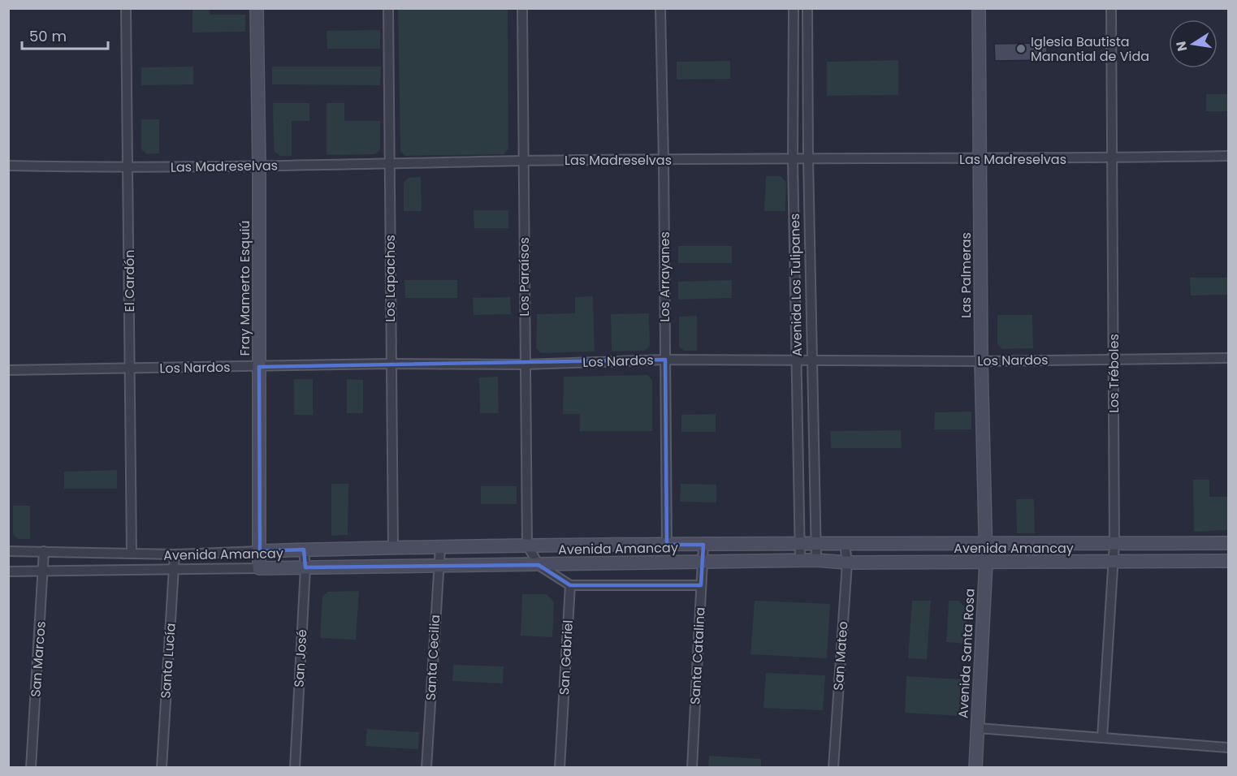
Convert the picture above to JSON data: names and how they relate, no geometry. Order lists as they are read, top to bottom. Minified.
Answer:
{"streets":{"street":["Las Madreselvas","Las Palmeras","Los Paraísos","Los Arrayanes","Los Lapachos","El Cardón","Avenida Los Tulipanes","Fray Mamerto Esquiú","Los Nardos","Los Tréboles","Avenida Amancay","Avenida Santa Rosa","Santa Catalina","San Mateo","Santa Cecilia","San Gabriel","San José","San Marcos","Santa Lucía"]},"crossings":[["Las Madreselvas","Las Palmeras"],["Las Madreselvas","Los Paraísos"],["Las Madreselvas","Los Arrayanes"],["Las Madreselvas","Los Lapachos"],["Las Madreselvas","El Cardón"],["Las Madreselvas","Avenida Los Tulipanes"],["Las Madreselvas","Fray Mamerto Esquiú"],["Las Madreselvas","Los Tréboles"],["Las Palmeras","Los Nardos"],["Las Palmeras","Avenida Amancay"],["Las Palmeras","Avenida Santa Rosa"],["Los Paraísos","Los Nardos"],["Los Paraísos","Avenida Amancay"],["Los Arrayanes","Los Nardos"],["Los Arrayanes","Avenida Amancay"],["Los Lapachos","Los Nardos"],["Los Lapachos","Avenida Amancay"],["El Cardón","Los Nardos"],["El Cardón","Avenida Amancay"],["Avenida Los Tulipanes","Los Nardos"],["Avenida Los Tulipanes","Avenida Amancay"],["Fray Mamerto Esquiú","Los Nardos"],["Fray Mamerto Esquiú","Avenida Amancay"],["Los Nardos","Los Tréboles"],["Los Tréboles","Avenida Amancay"],["Avenida Amancay","Avenida Santa Rosa"],["Avenida Amancay","Santa Catalina"],["Avenida Amancay","San Mateo"],["Avenida Amancay","Santa Cecilia"],["Avenida Amancay","San José"],["Avenida Amancay","San Marcos"],["Avenida Amancay","Santa Lucía"]],"places":["Iglesia Bautista Manantial de Vida"],"scale_bar":"50 m","north":"left"}
